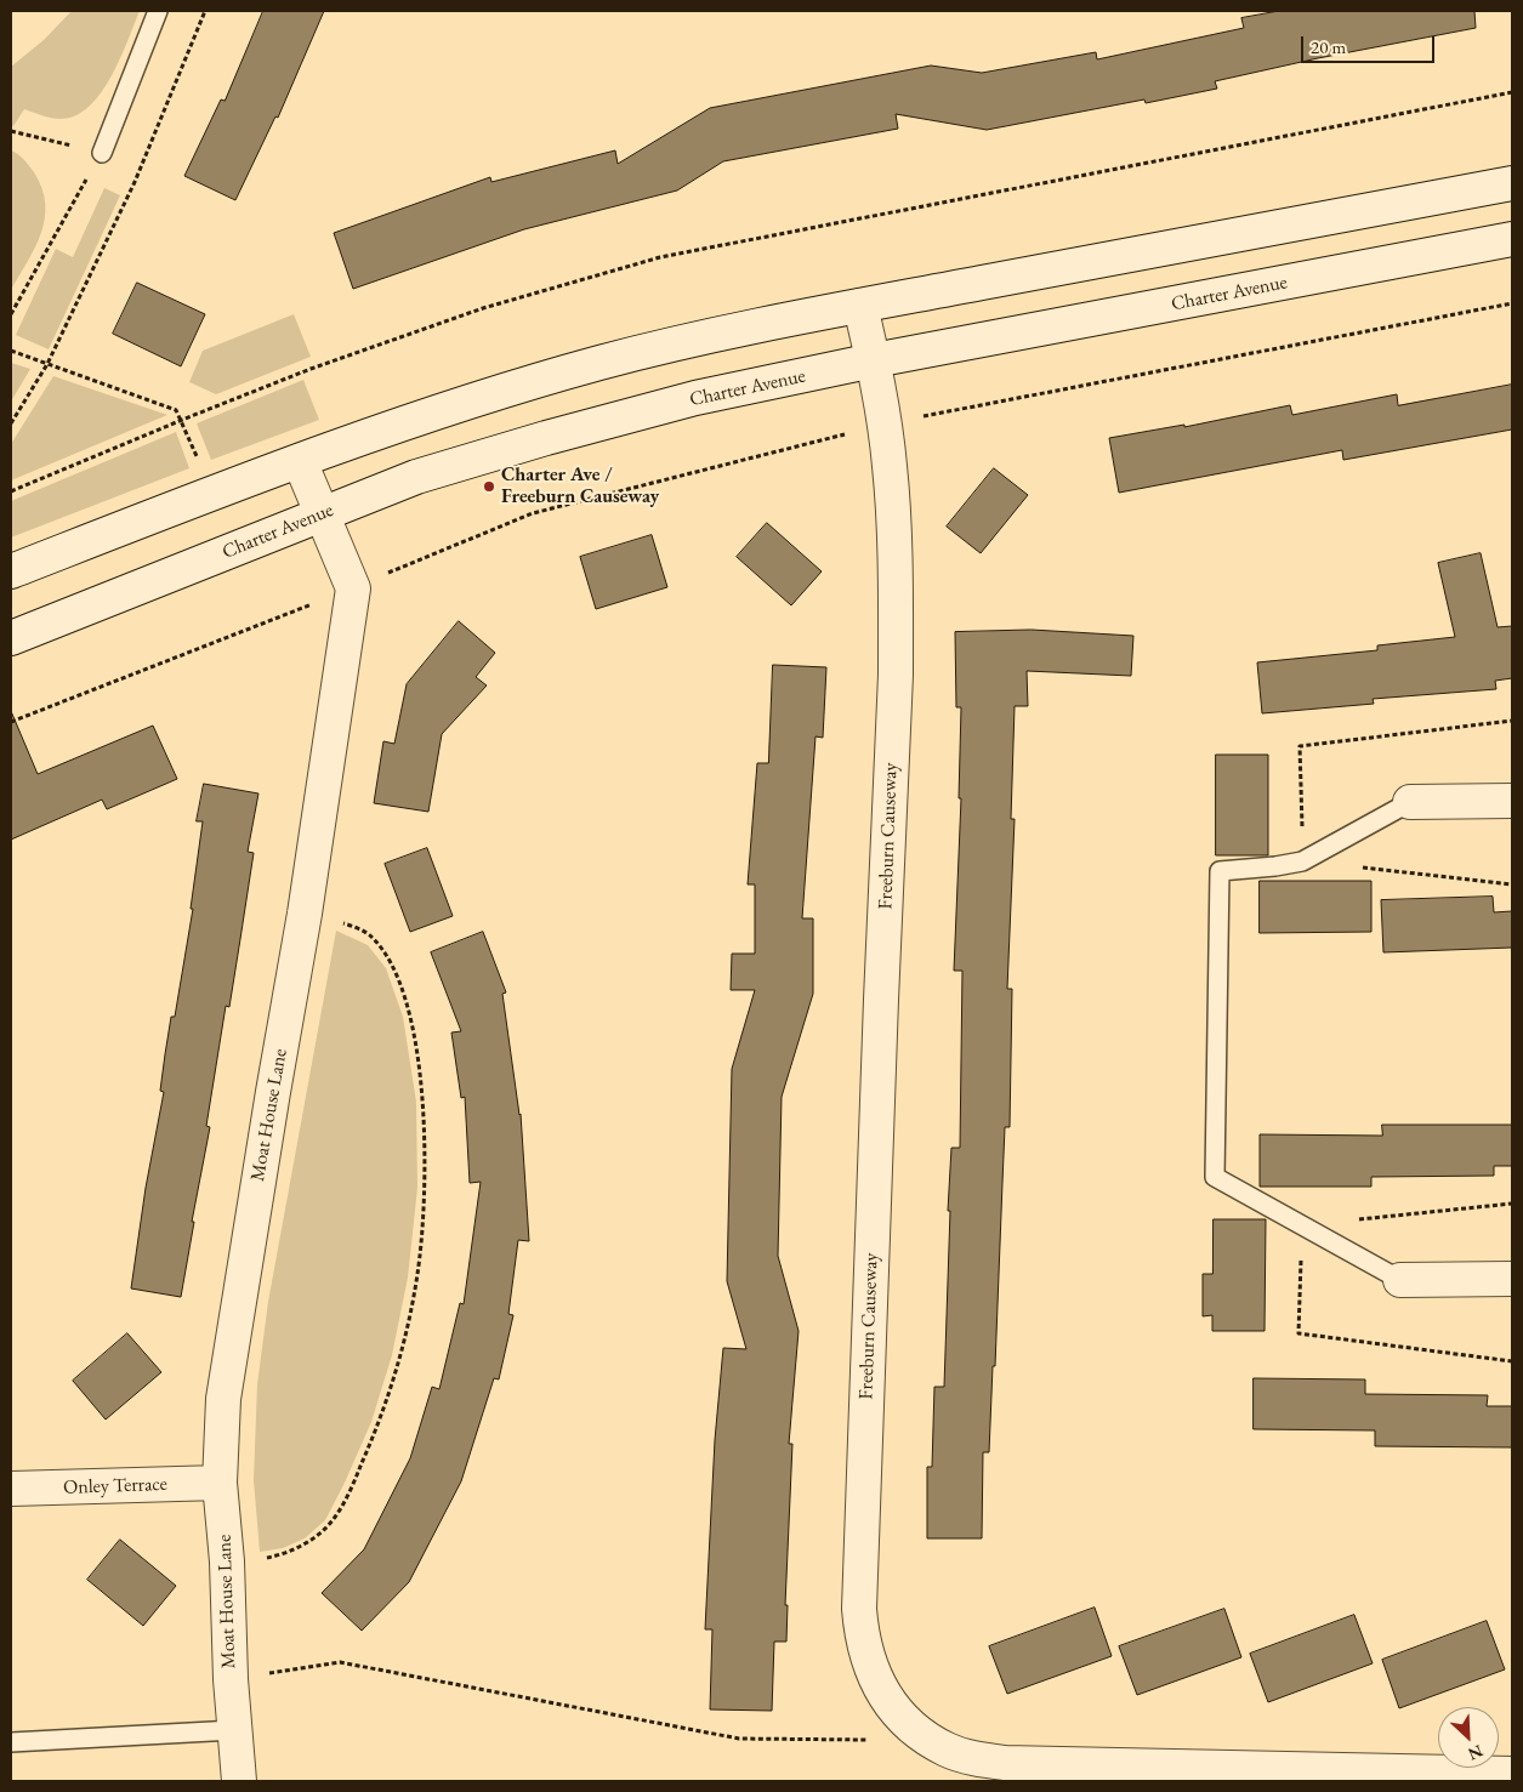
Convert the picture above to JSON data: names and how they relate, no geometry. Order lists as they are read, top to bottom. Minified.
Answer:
{"streets":{"street":["Charter Avenue","Freeburn Causeway","Moat House Lane","Onley Terrace"]},"crossings":[["Charter Avenue","Freeburn Causeway"],["Moat House Lane","Onley Terrace"]],"places":["Charter Ave / Freeburn Causeway"],"scale_bar":"20 m","north":"bottom right"}
